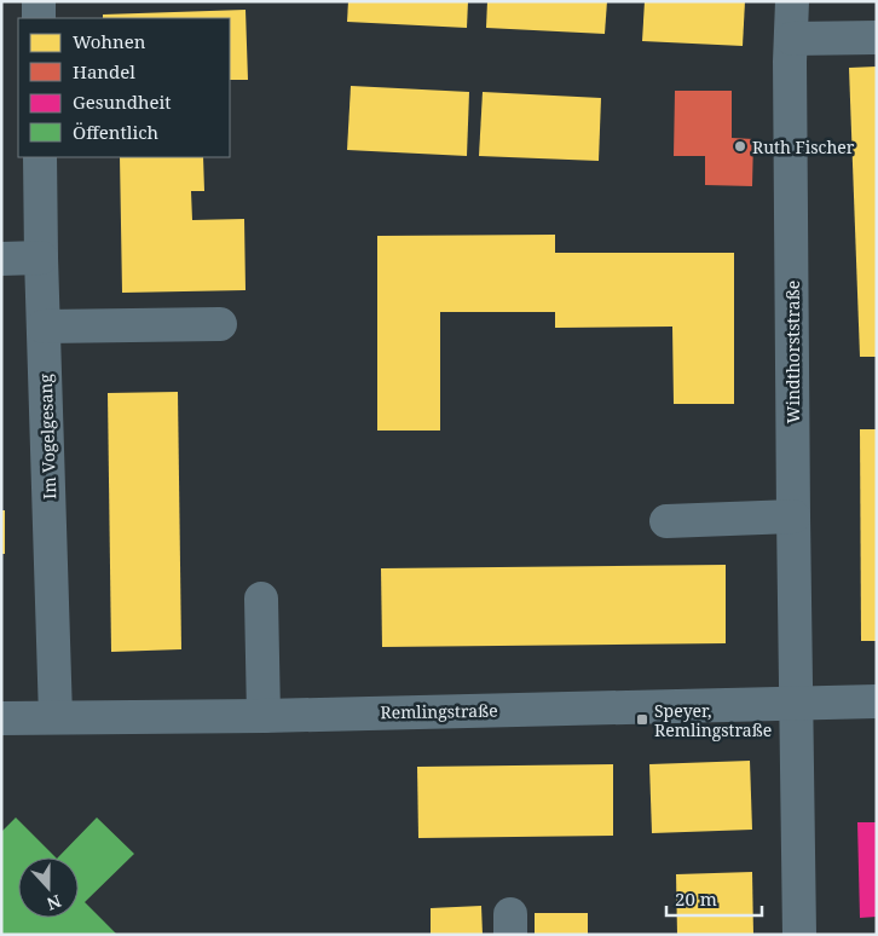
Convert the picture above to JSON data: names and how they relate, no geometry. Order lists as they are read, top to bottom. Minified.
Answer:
{"streets":{"street":["Windthorststraße","Im Vogelgesang","Remlingstraße"]},"crossings":[["Windthorststraße","Remlingstraße"],["Im Vogelgesang","Remlingstraße"]],"places":{"other":["Ruth Fischer"],"transit":["Speyer, Remlingstraße"]},"legend":["Wohnen","Handel","Gesundheit","Öffentlich"],"scale_bar":"20 m","north":"bottom"}
